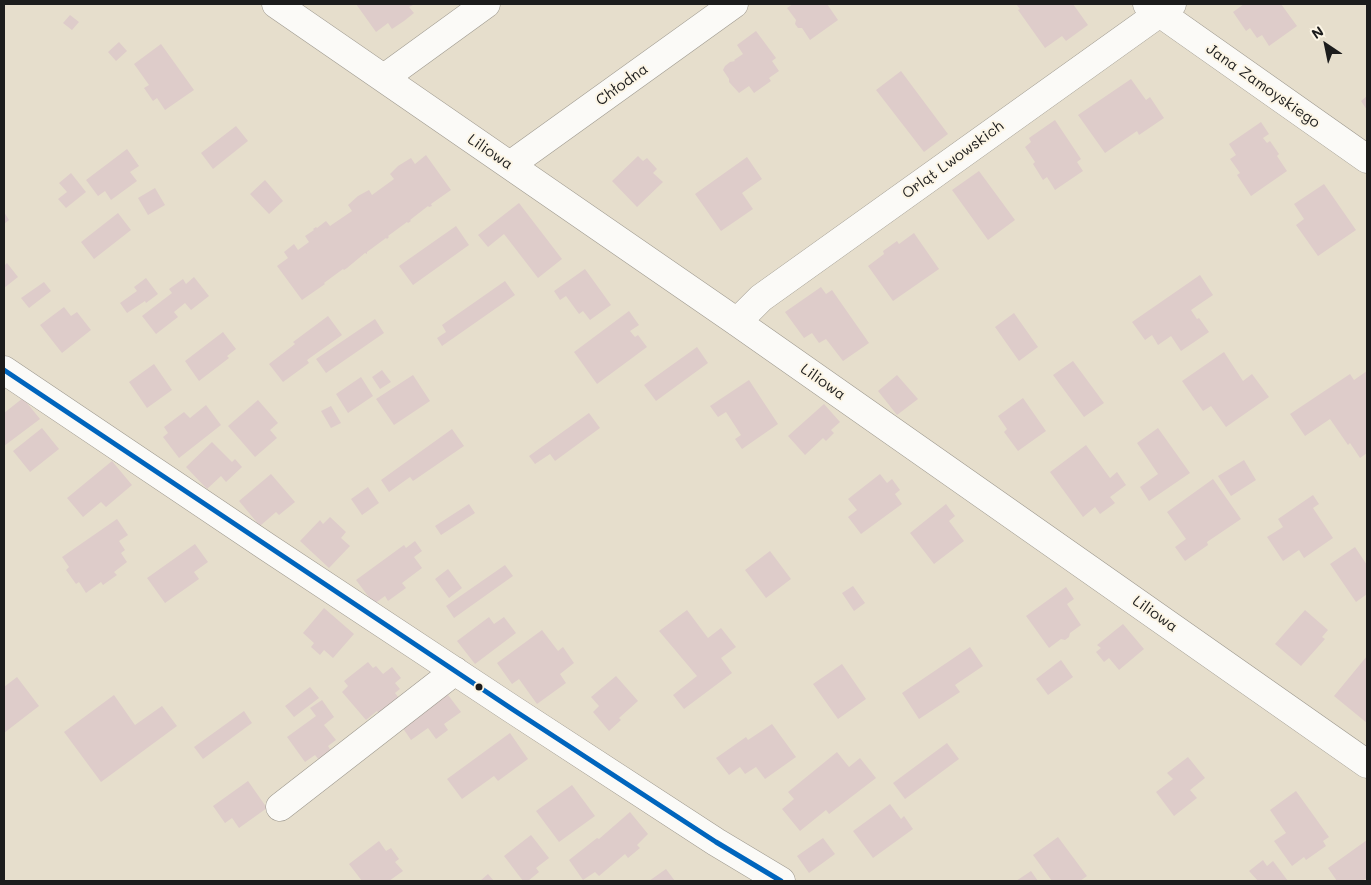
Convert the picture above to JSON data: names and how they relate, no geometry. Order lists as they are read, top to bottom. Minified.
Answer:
{"streets":{"street":["Chłodna","Jana Zamoyskiego","Liliowa","Orląt Lwowskich"]},"crossings":[["Chłodna","Liliowa"],["Jana Zamoyskiego","Orląt Lwowskich"],["Liliowa","Orląt Lwowskich"]],"north":"top left"}
